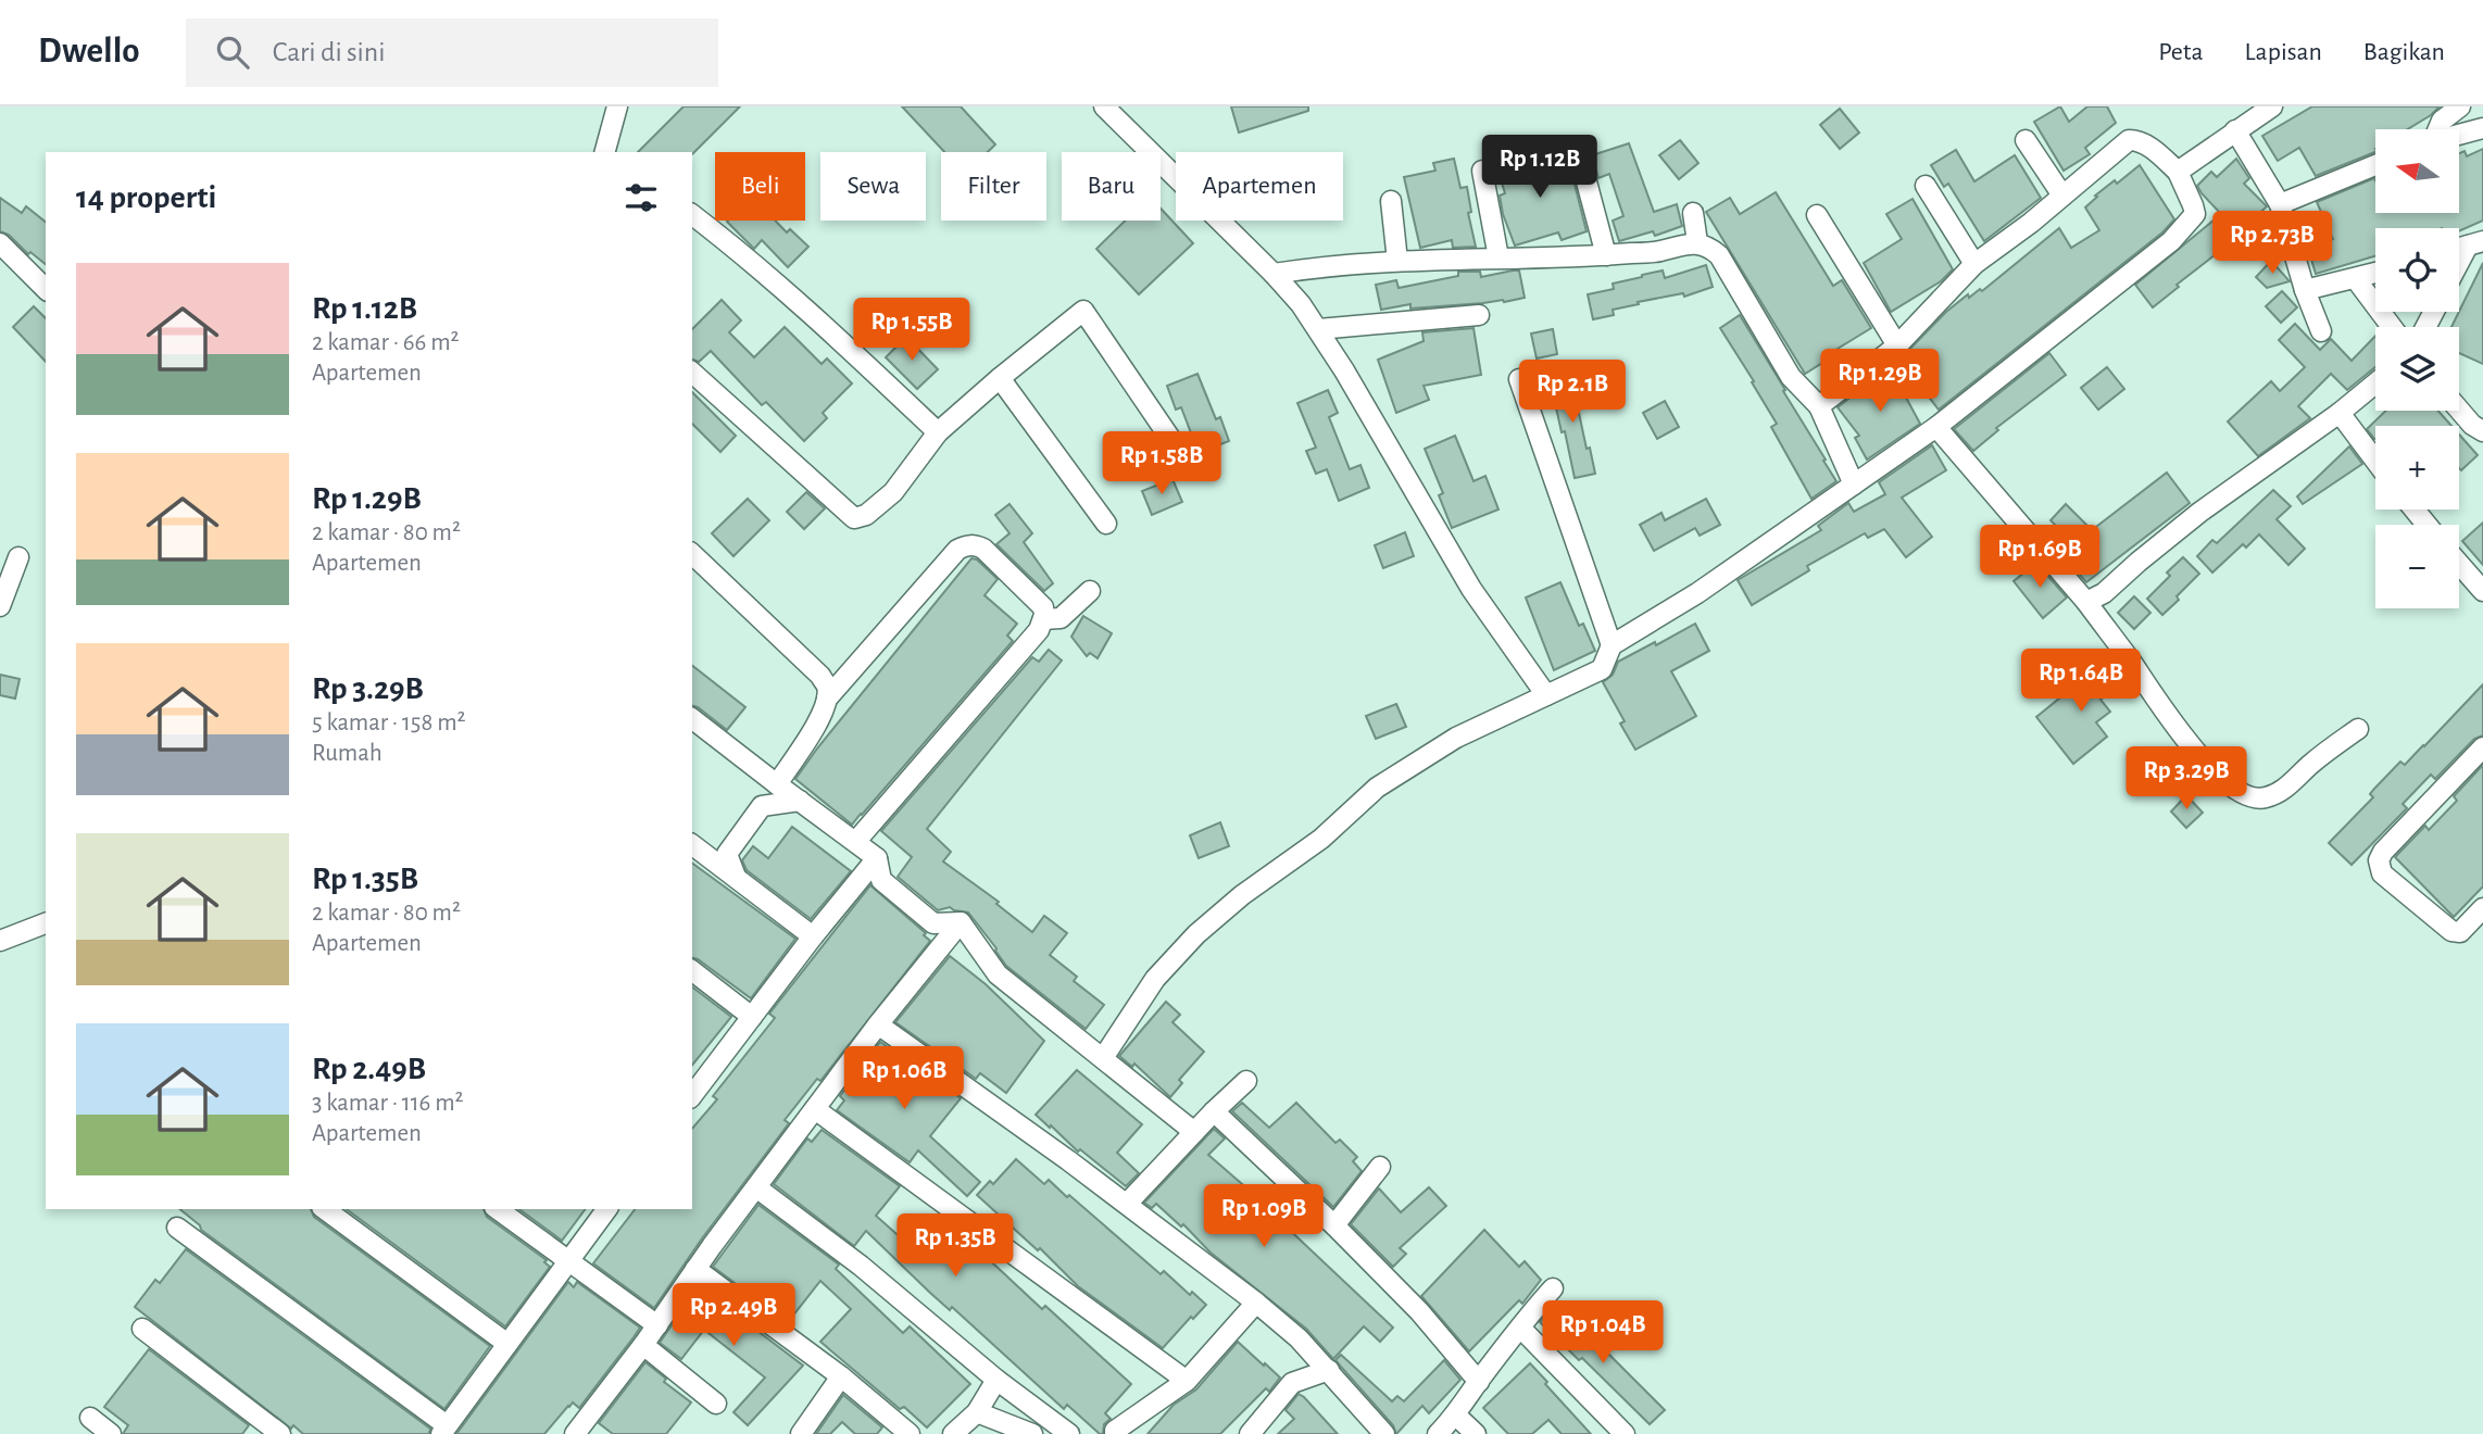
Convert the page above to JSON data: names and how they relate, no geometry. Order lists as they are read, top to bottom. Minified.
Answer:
{"north":"left","page":{"header":"Dwello","search":"Cari di sini","nav":["Peta","Lapisan","Bagikan"],"map_buttons":["+","−"],"price":["Rp 1.12B","Rp 2.73B","Rp 1.55B","Rp 1.29B","Rp 2.1B","Rp 1.58B","Rp 1.69B","Rp 1.64B","Rp 3.29B","Rp 1.06B","Rp 1.09B","Rp 1.35B","Rp 2.49B","Rp 1.04B"],"chip":["Beli","Sewa","Filter","Baru","Apartemen"],"heading":"14 properti","list":[{"name":"Rp 1.12B","note":"2 kamar · 66 m² · Apartemen"},{"name":"Rp 1.29B","note":"2 kamar · 80 m² · Apartemen"},{"name":"Rp 3.29B","note":"5 kamar · 158 m² · Rumah"},{"name":"Rp 1.35B","note":"2 kamar · 80 m² · Apartemen"},{"name":"Rp 2.49B","note":"3 kamar · 116 m² · Apartemen"}]}}
